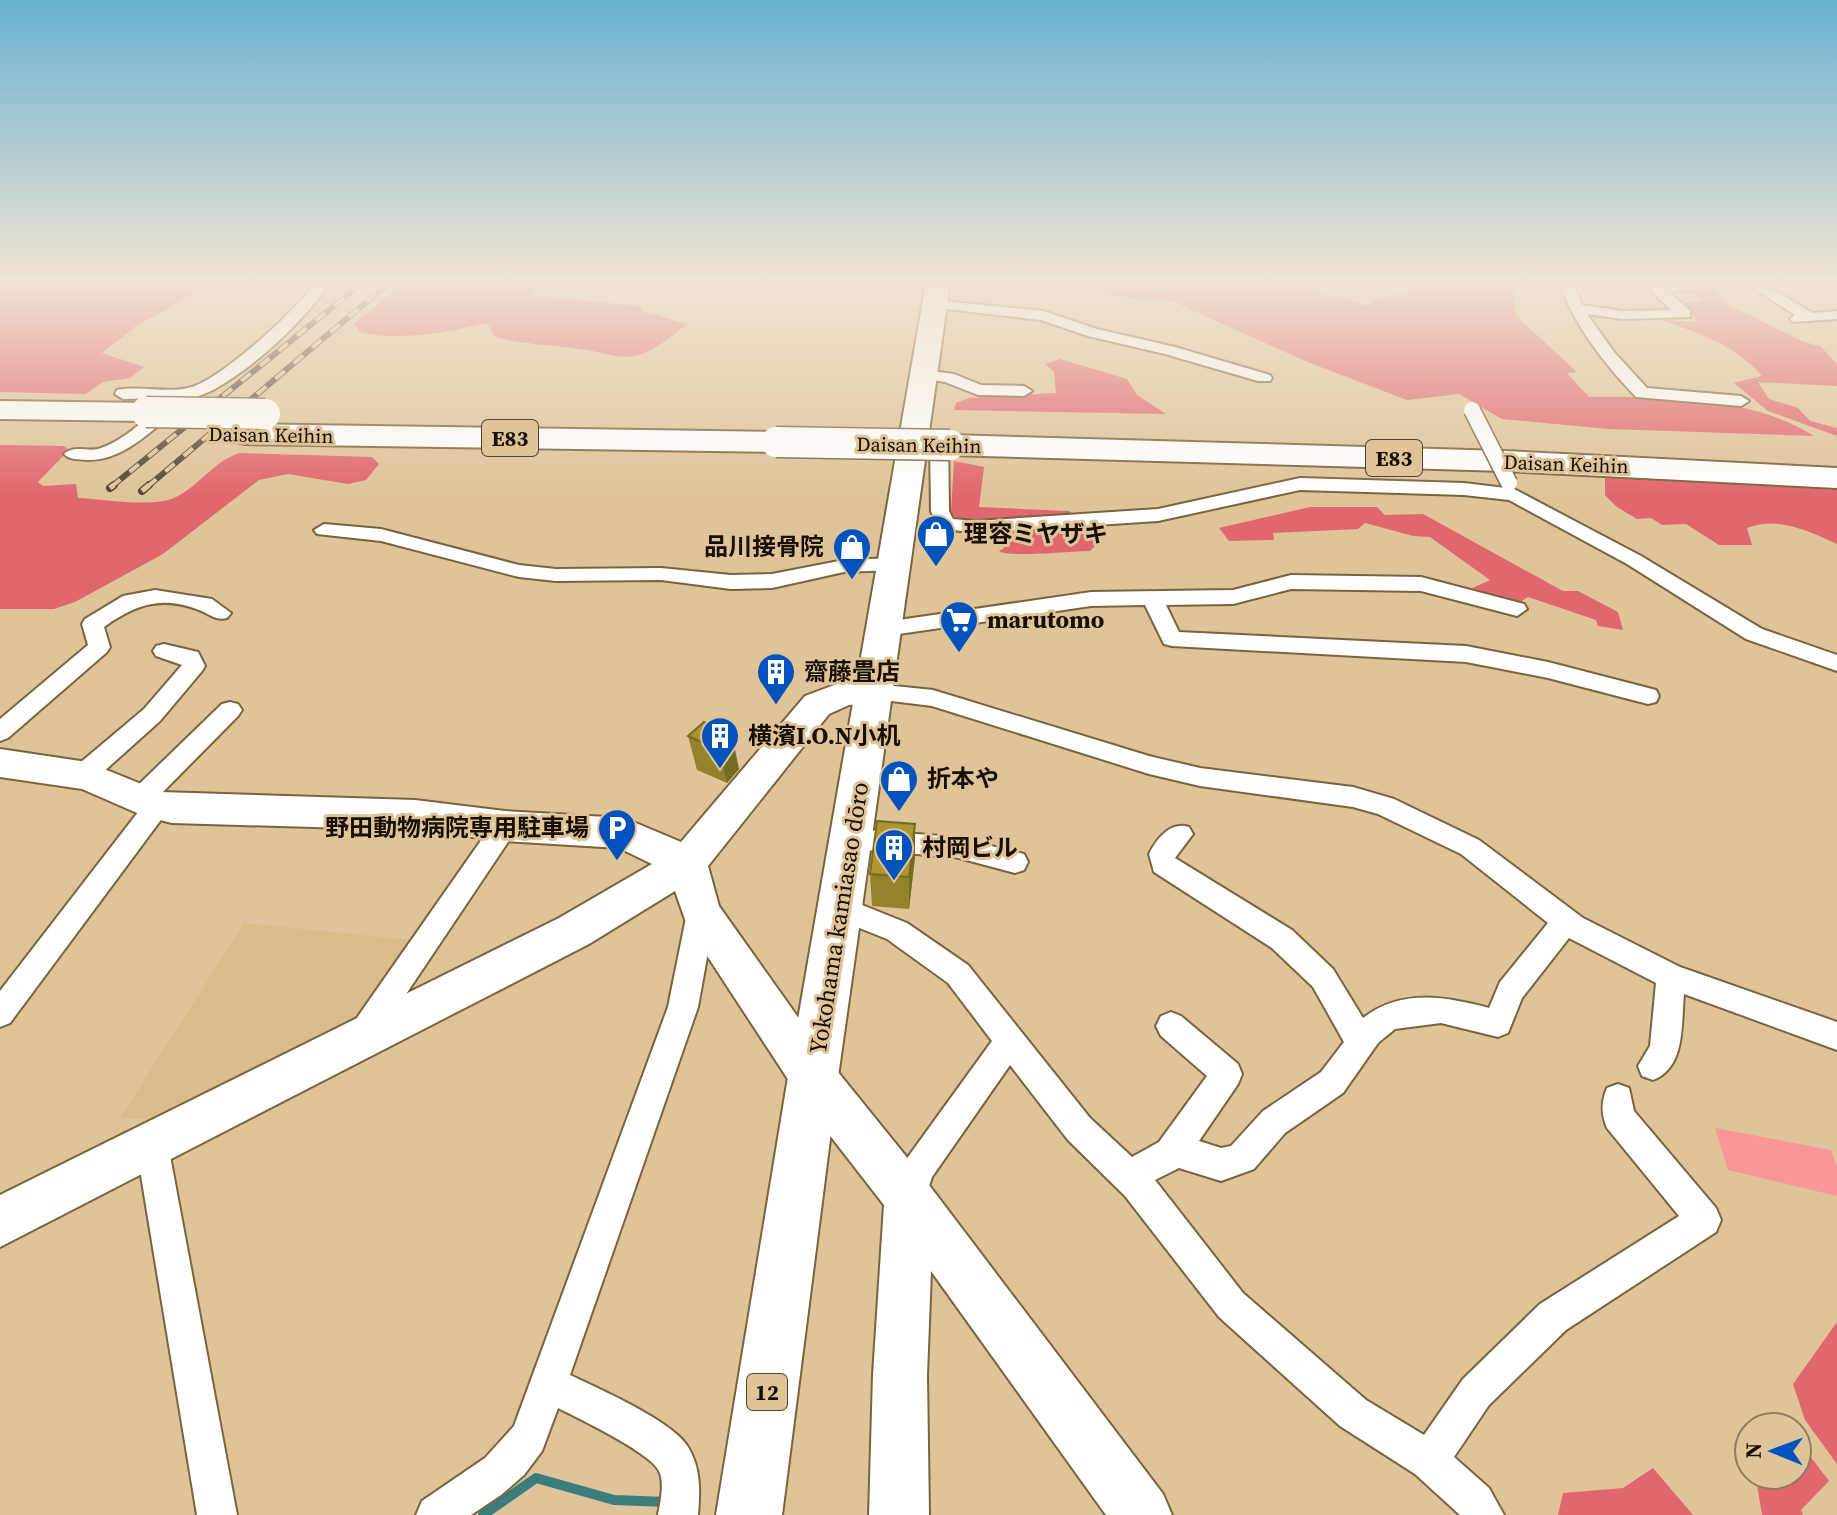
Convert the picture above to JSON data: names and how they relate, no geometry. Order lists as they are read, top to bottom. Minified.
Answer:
{"streets":{"highway":["Daisan Keihin","E83"],"main road":["Yokohama kamiasao dōro","12"]},"places":{"shop":["理容ミヤザキ","品川接骨院","折本や"],"supermarket":["marutomo"],"building":["齋藤畳店","横濱I.O.N小机","村岡ビル"],"parking":["野田動物病院専用駐車場"]},"north":"left"}
